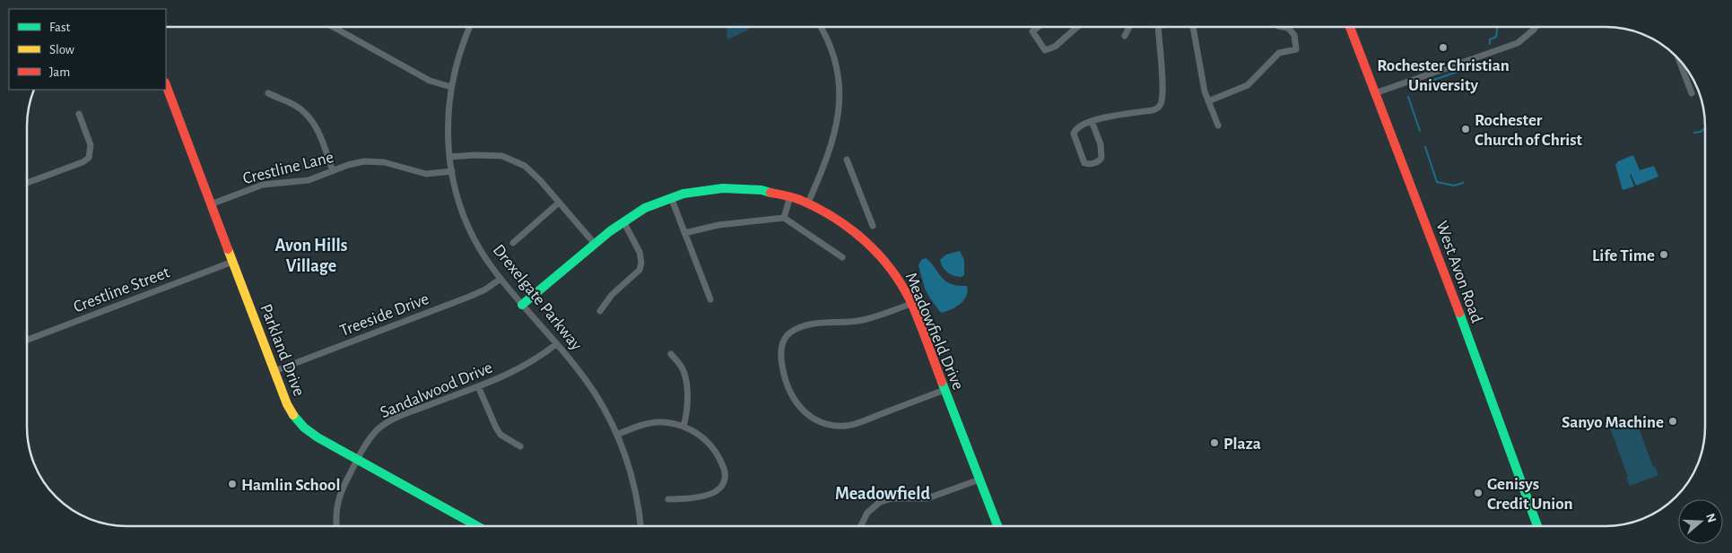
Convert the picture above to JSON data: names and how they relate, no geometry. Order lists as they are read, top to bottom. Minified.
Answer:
{"streets":{"street":["Crestline Lane","West Avon Road","Crestline Street","Drexelgate Parkway","Treeside Drive","Meadowfield Drive","Parkland Drive","Sandalwood Drive"]},"crossings":[["Crestline Lane","Drexelgate Parkway"],["Crestline Lane","Parkland Drive"],["Crestline Street","Parkland Drive"],["Drexelgate Parkway","Treeside Drive"],["Drexelgate Parkway","Meadowfield Drive"],["Drexelgate Parkway","Sandalwood Drive"],["Treeside Drive","Parkland Drive"],["Parkland Drive","Sandalwood Drive"]],"districts":["Avon Hills Village","Meadowfield"],"places":["Rochester Christian University","Rochester Church of Christ","Life Time","Sanyo Machine","Plaza","Hamlin School","Genisys Credit Union"],"legend":["Fast","Slow","Jam"],"north":"right"}
